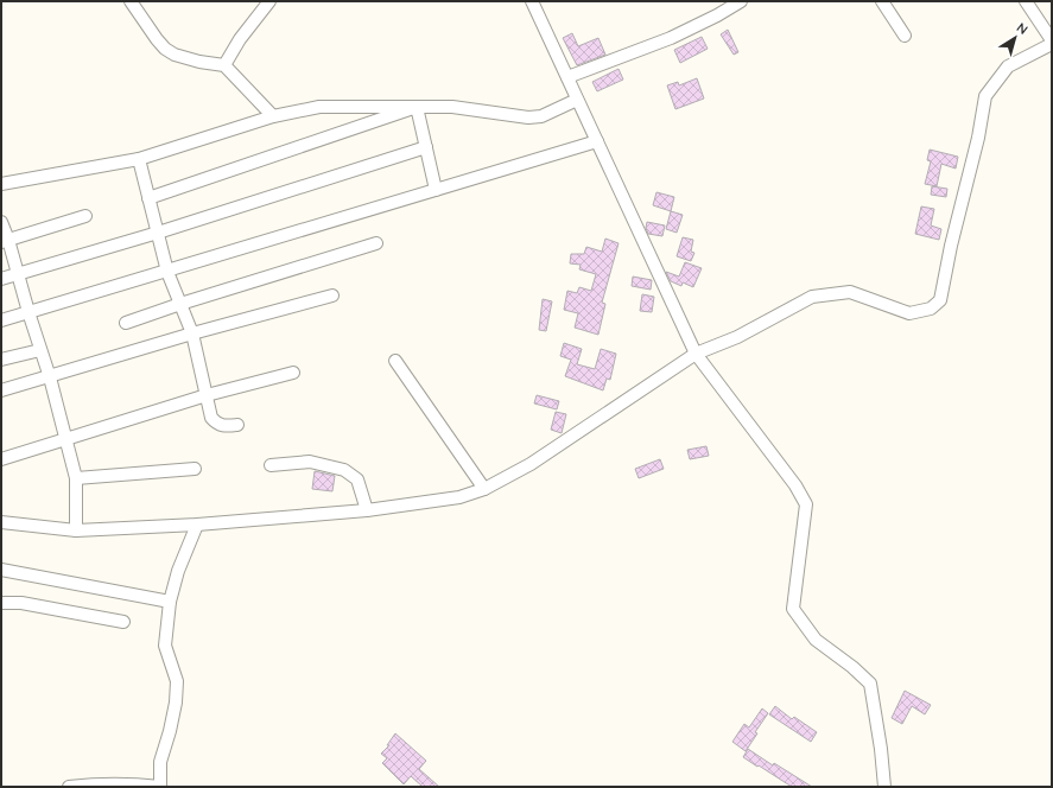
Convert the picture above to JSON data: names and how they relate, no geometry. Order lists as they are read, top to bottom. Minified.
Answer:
{"north":"top right"}
